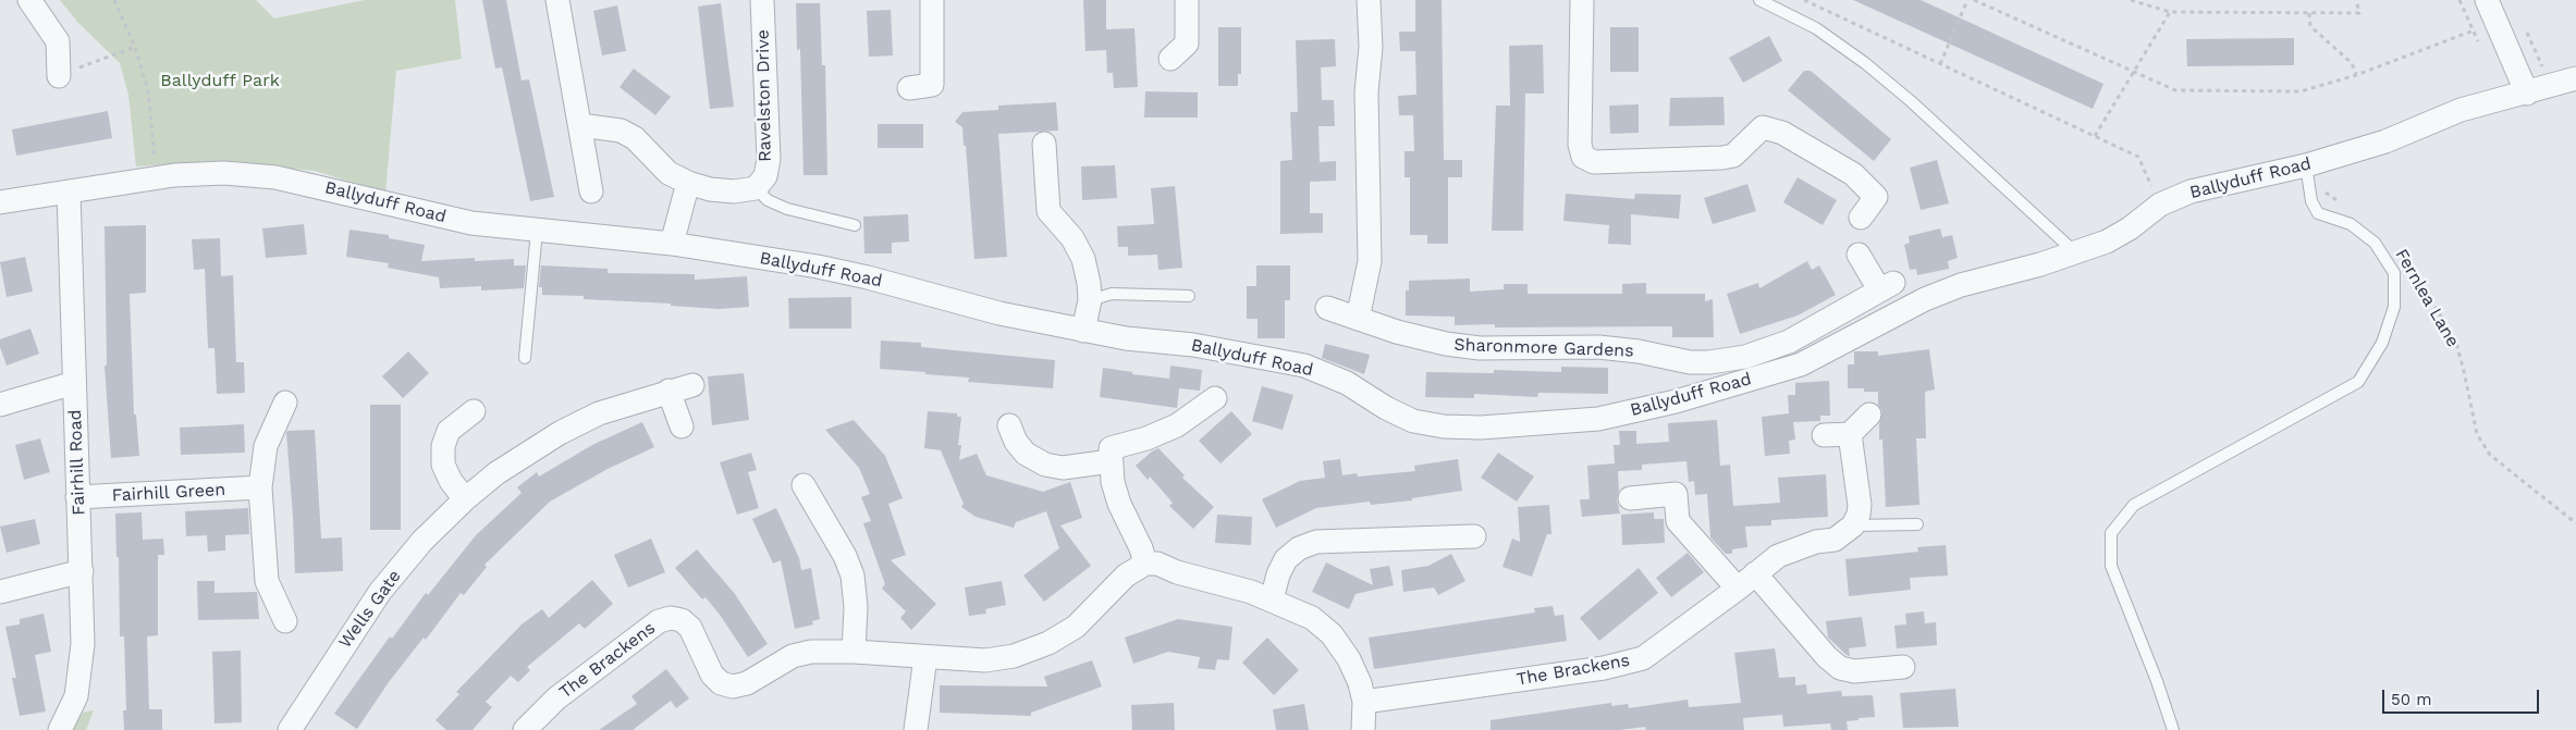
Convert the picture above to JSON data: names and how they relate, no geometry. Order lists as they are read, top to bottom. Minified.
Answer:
{"streets":{"street":["Ravelston Drive","Ballyduff Road","Sharonmore Gardens","Fairhill Road","Fairhill Green","Wells Gate","The Brackens"],"path":["Fernlea Lane"]},"crossings":[["Ballyduff Road","Fairhill Road"],["Fairhill Road","Fairhill Green"]],"parks":["Ballyduff Park"],"scale_bar":"50 m"}
